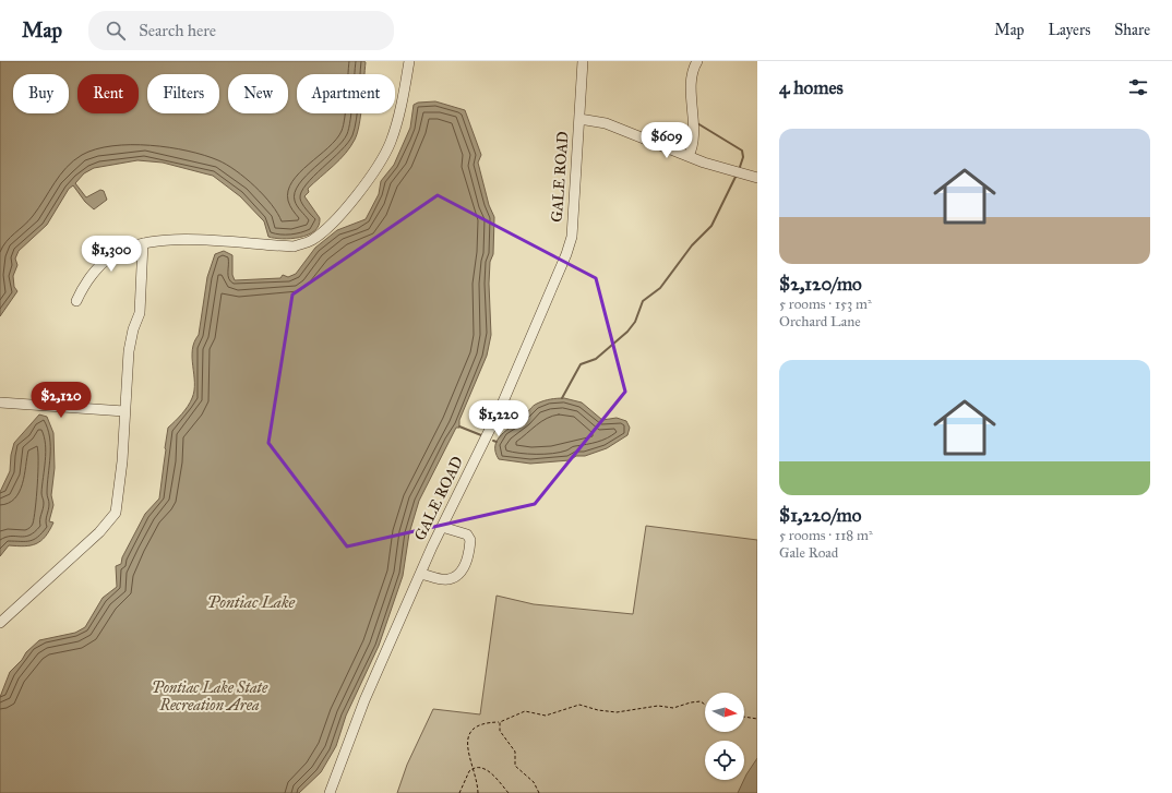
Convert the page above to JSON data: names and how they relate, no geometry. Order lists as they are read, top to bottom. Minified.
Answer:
{"streets":{"street":["GALE ROAD"]},"water":["Pontiac Lake"],"parks":["Pontiac Lake State Recreation Area"],"north":"right","page":{"header":"Map","search":"Search here","nav":["Map","Layers","Share"],"heading":"4 homes","chip":["Buy","Rent","Filters","New","Apartment"],"list":[{"name":"$2,120/mo","note":"5 rooms · 153 m² · Orchard Lane"},{"name":"$1,220/mo","note":"5 rooms · 118 m² · Gale Road"}],"price":["$609","$1,300","$2,120","$1,220"]}}
